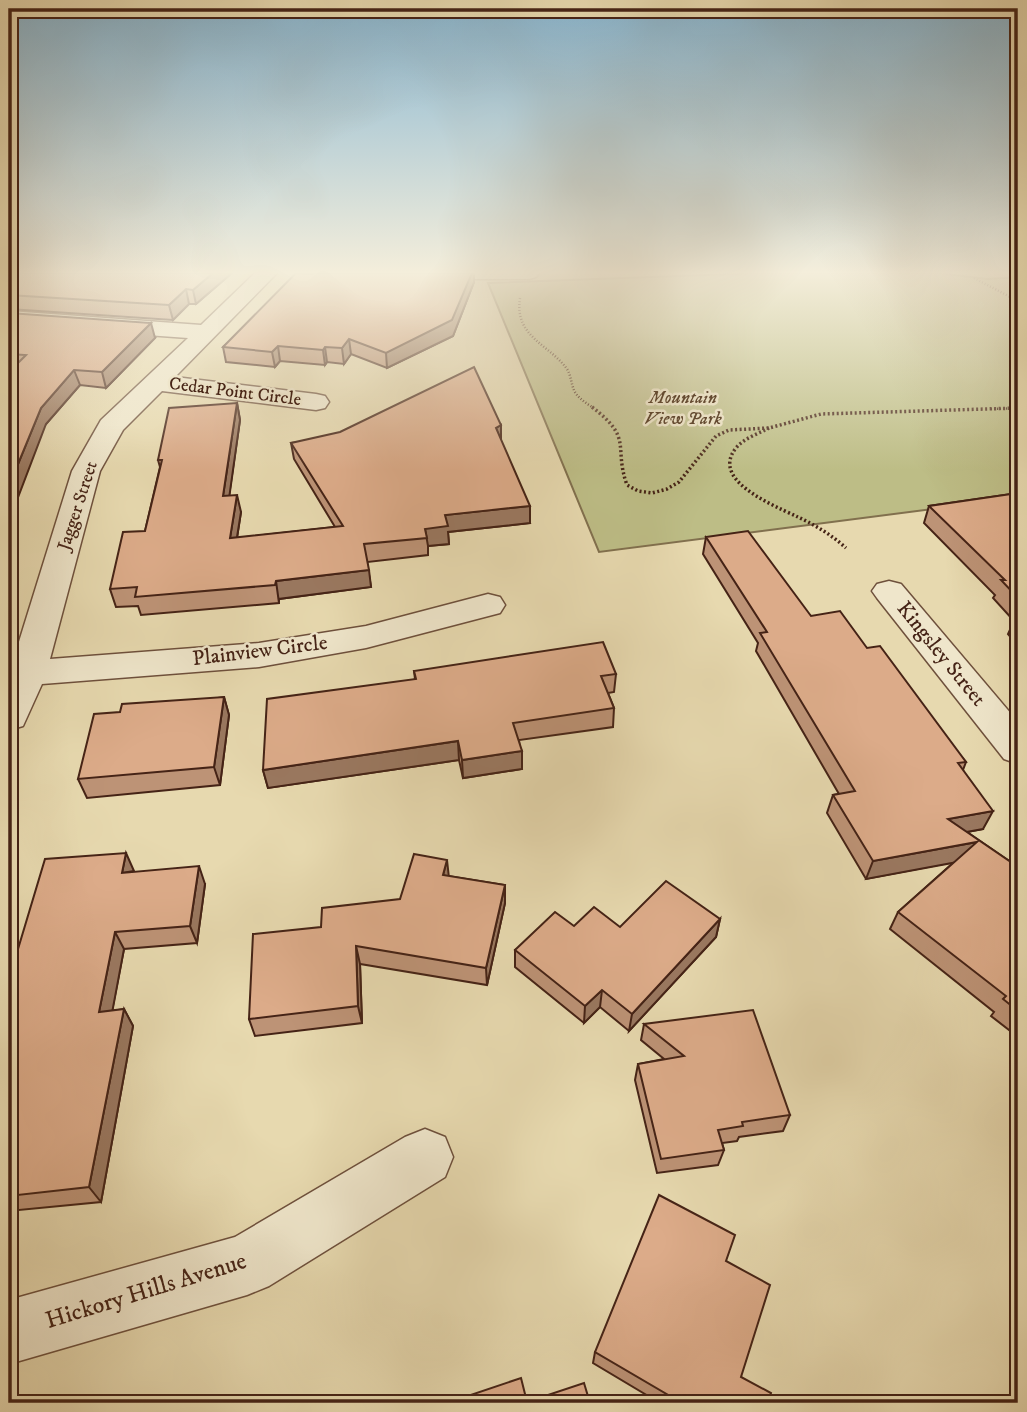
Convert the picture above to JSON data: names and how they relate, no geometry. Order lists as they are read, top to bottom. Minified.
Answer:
{"streets":{"street":["Cedar Point Circle","Jagger Street","Plainview Circle","Kingsley Street","Hickory Hills Avenue"]},"crossings":[["Cedar Point Circle","Jagger Street"],["Jagger Street","Plainview Circle"]],"parks":["Mountain View Park"]}
